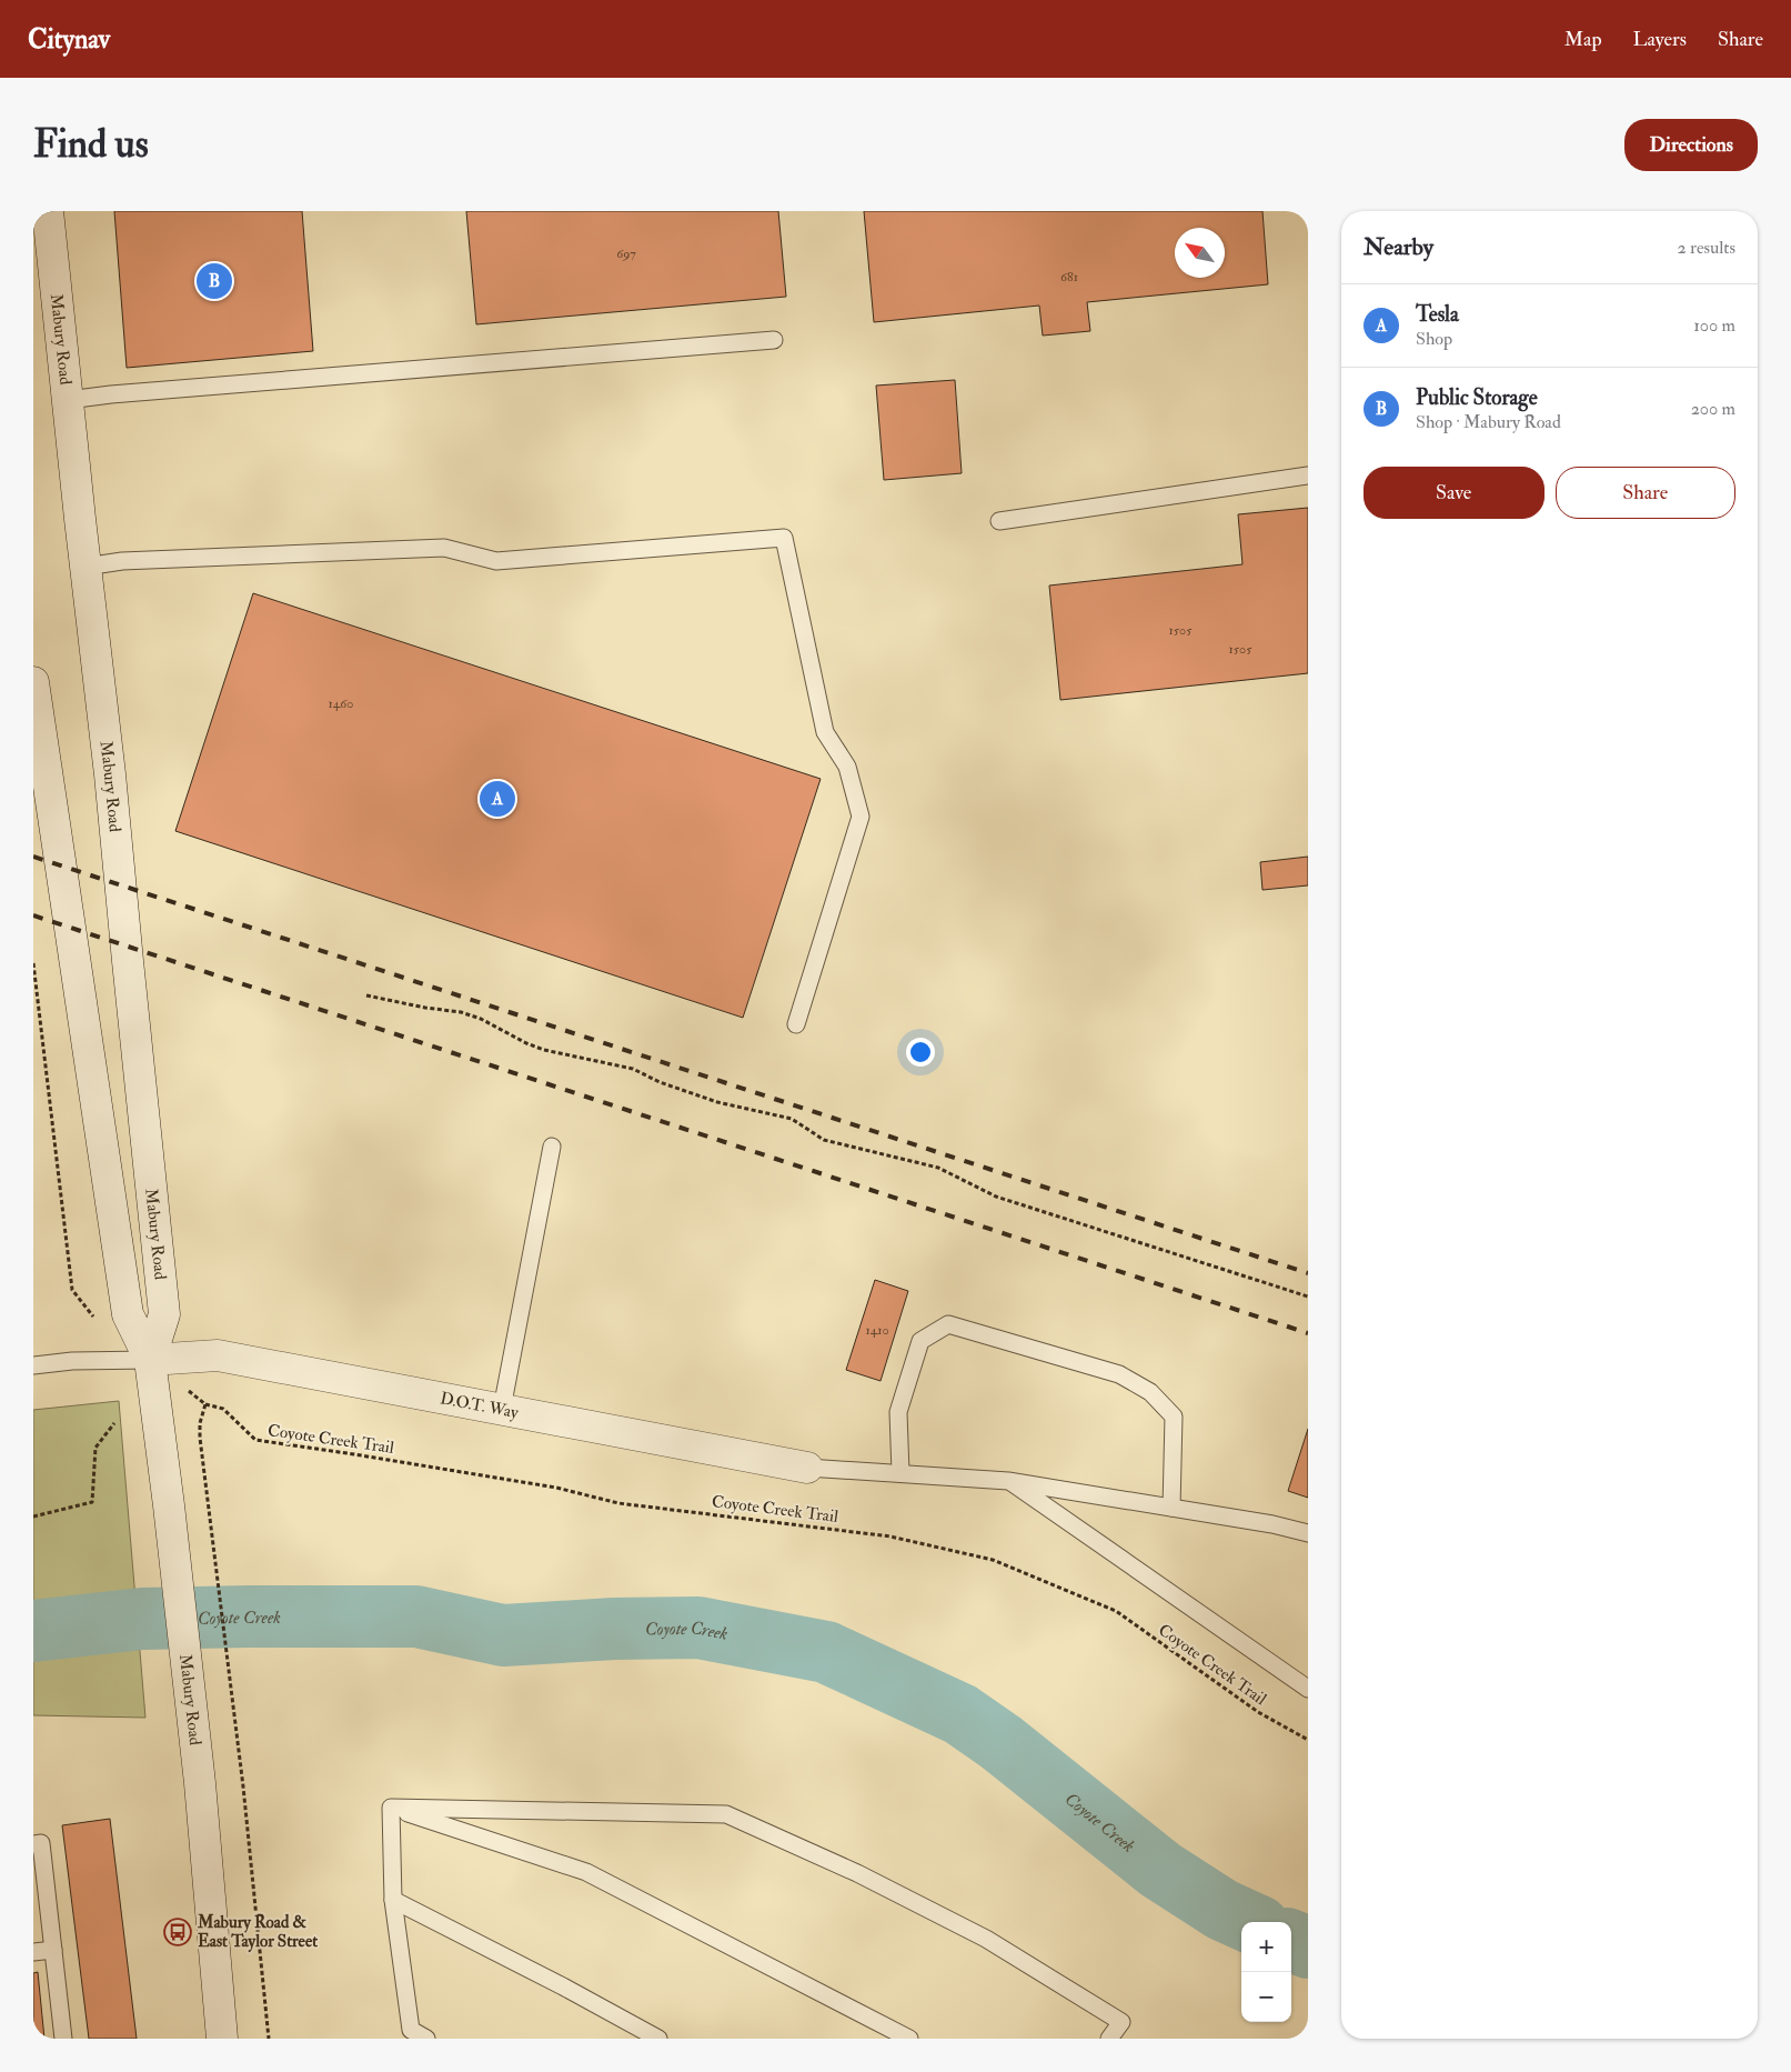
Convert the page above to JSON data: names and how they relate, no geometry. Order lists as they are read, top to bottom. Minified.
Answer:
{"streets":{"main road":["Mabury Road","D.O.T. Way"],"path":["Coyote Creek Trail"]},"crossings":[["Mabury Road","D.O.T. Way"]],"water":["Coyote Creek"],"places":{"bus stop":["Mabury Road & East Taylor Street"]},"house_numbers":["697","681","1505","1505","1460","1410"],"north":"top left","page":{"header":"Citynav","nav":["Map","Layers","Share"],"buttons":["Directions",["Save","Share"]],"title":"Find us","heading":["Nearby","2 results"],"pins":["B","A"],"list":[{"mark":"A","name":"Tesla","note":"Shop","value":"100 m"},{"mark":"B","name":"Public Storage","note":"Shop · Mabury Road","value":"200 m"}],"map_buttons":["+","−"]}}
